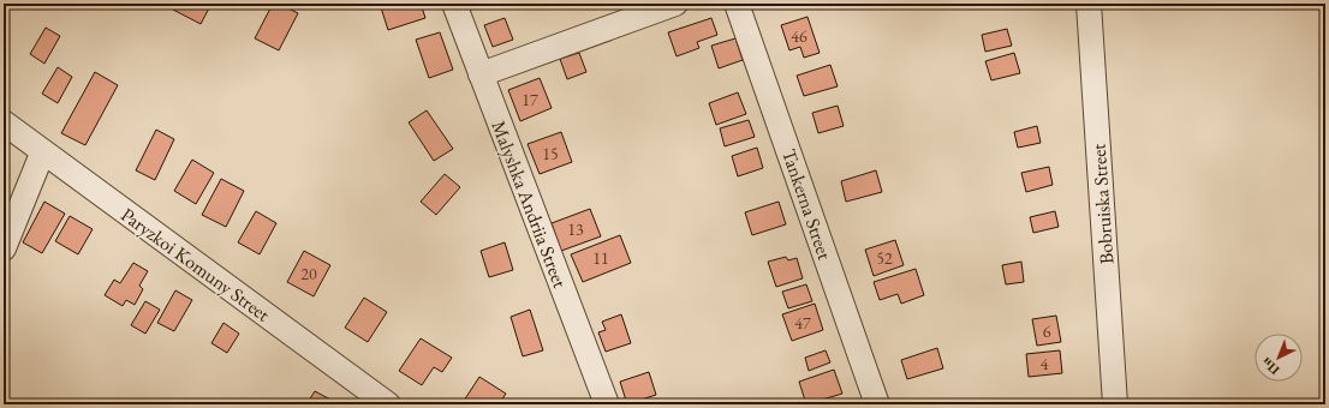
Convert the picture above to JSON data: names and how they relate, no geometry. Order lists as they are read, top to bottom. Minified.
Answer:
{"streets":{"street":["Malyshka Andriia Street","Tankerna Street","Bobruiska Street","Paryzkoi Komuny Street"]},"house_numbers":["46","17","15","13","11","52","20","47","6","4"],"north":"bottom left"}
